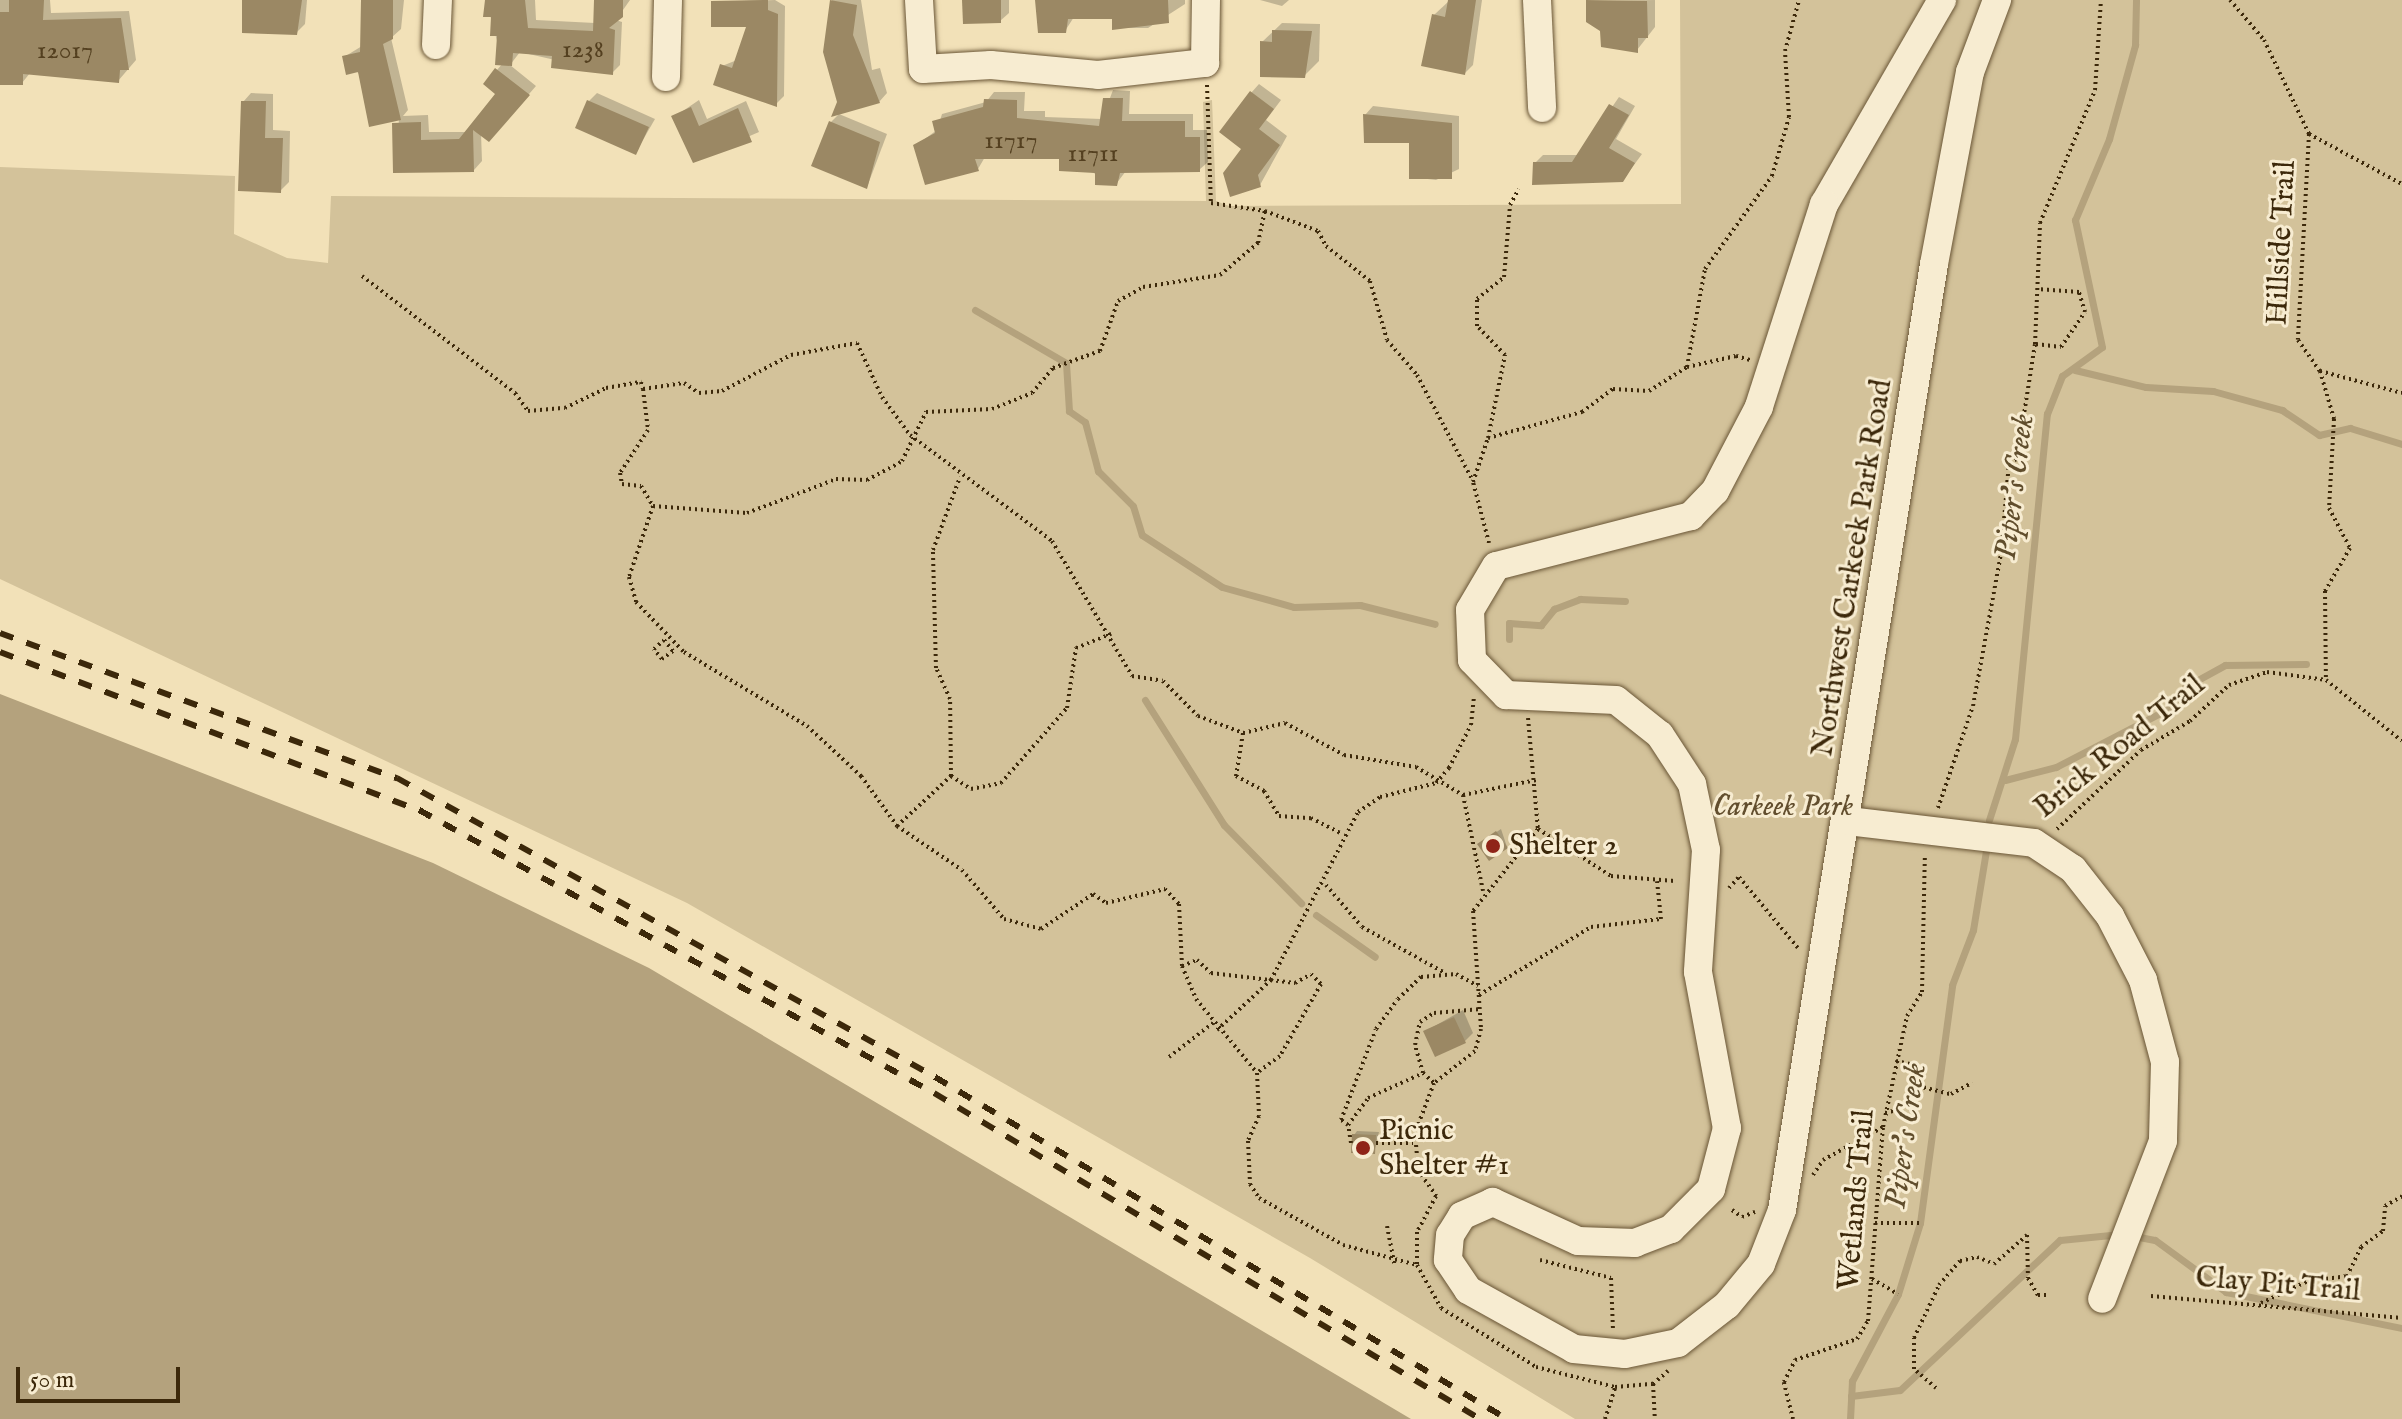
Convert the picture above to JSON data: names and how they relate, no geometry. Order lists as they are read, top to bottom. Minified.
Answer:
{"streets":{"street":["Northwest Carkeek Park Road"],"path":["Hillside Trail","Brick Road Trail","Wetlands Trail","Clay Pit Trail"]},"crossings":[["Hillside Trail","Brick Road Trail"]],"water":["Piper's Creek"],"parks":["Carkeek Park"],"places":["Shelter 2","Picnic Shelter #1"],"house_numbers":["1238","12017","11717","11711"],"scale_bar":"50 m"}
